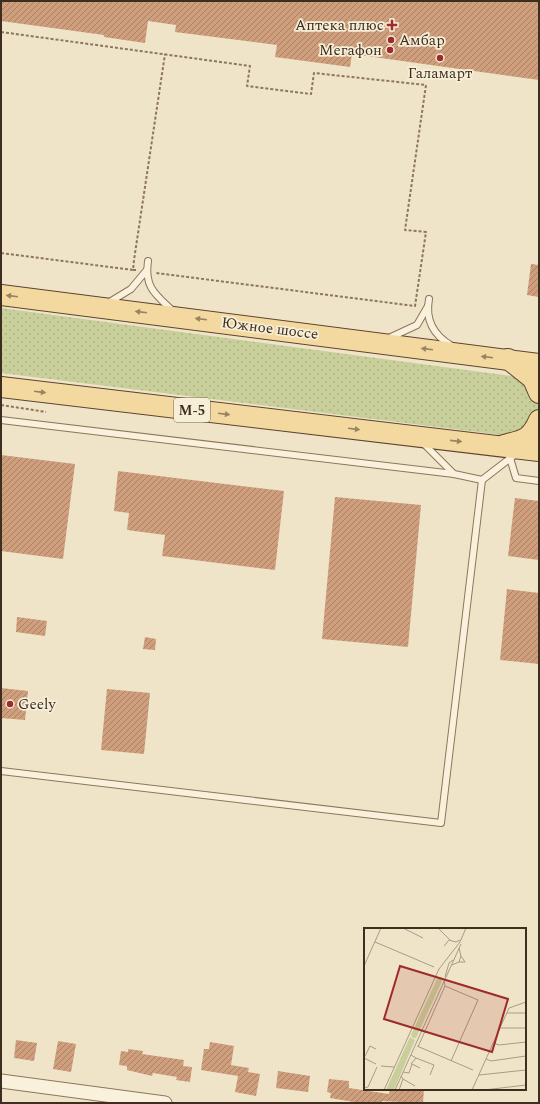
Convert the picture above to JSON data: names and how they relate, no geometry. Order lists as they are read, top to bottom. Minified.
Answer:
{"streets":{"main road":["Южное шоссе","М-5"]},"places":{"health":["Аптека плюс"],"other":["Амбар","Мегафон","Галамарт","Geely"]}}
